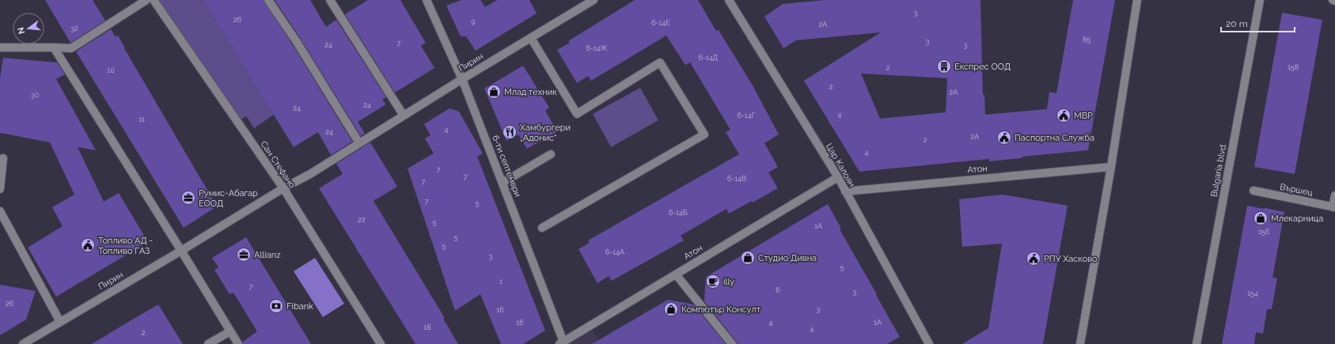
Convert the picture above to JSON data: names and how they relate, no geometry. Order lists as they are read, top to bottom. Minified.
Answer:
{"streets":{"street":["Пирин","Сан Стефано","Цар Калоян","6-ти септември","Атон","Bulgaria blvd.","Вършец"]},"crossings":[["Пирин","Сан Стефано"],["Пирин","6-ти септември"],["Цар Калоян","Атон"],["6-ти септември","Атон"]],"places":{"building":["Експрес ООД"],"shop":["Млад техник","Млекарница","Студио Дивна","Компютър Консулт"],"public building":["МВР","Паспортна Служба","Топливо АД - Топливо ГАЗ","РПУ Хасково"],"restaurant":["Хамбургери „Адонис“"],"office":["Румис-Абагар ЕООД","Allianz"],"cafe":["illy"],"bank":["Fibank"]},"house_numbers":["3","26","9","6-14Е","2А","32","85","3","7","24","3","6-14Ж","6-14Д","158","2","10","2","2А","30","24","24","4","6-14Г","11","4","24","2А","2","4","7","7","6-14В","7","7","5","6-14Б","22","5","1А","156","5","5","6-14А","3","5","1","7","6","3","154","26","3","16","16","4","1А","18","4","2"],"scale_bar":"20 m","north":"left"}
